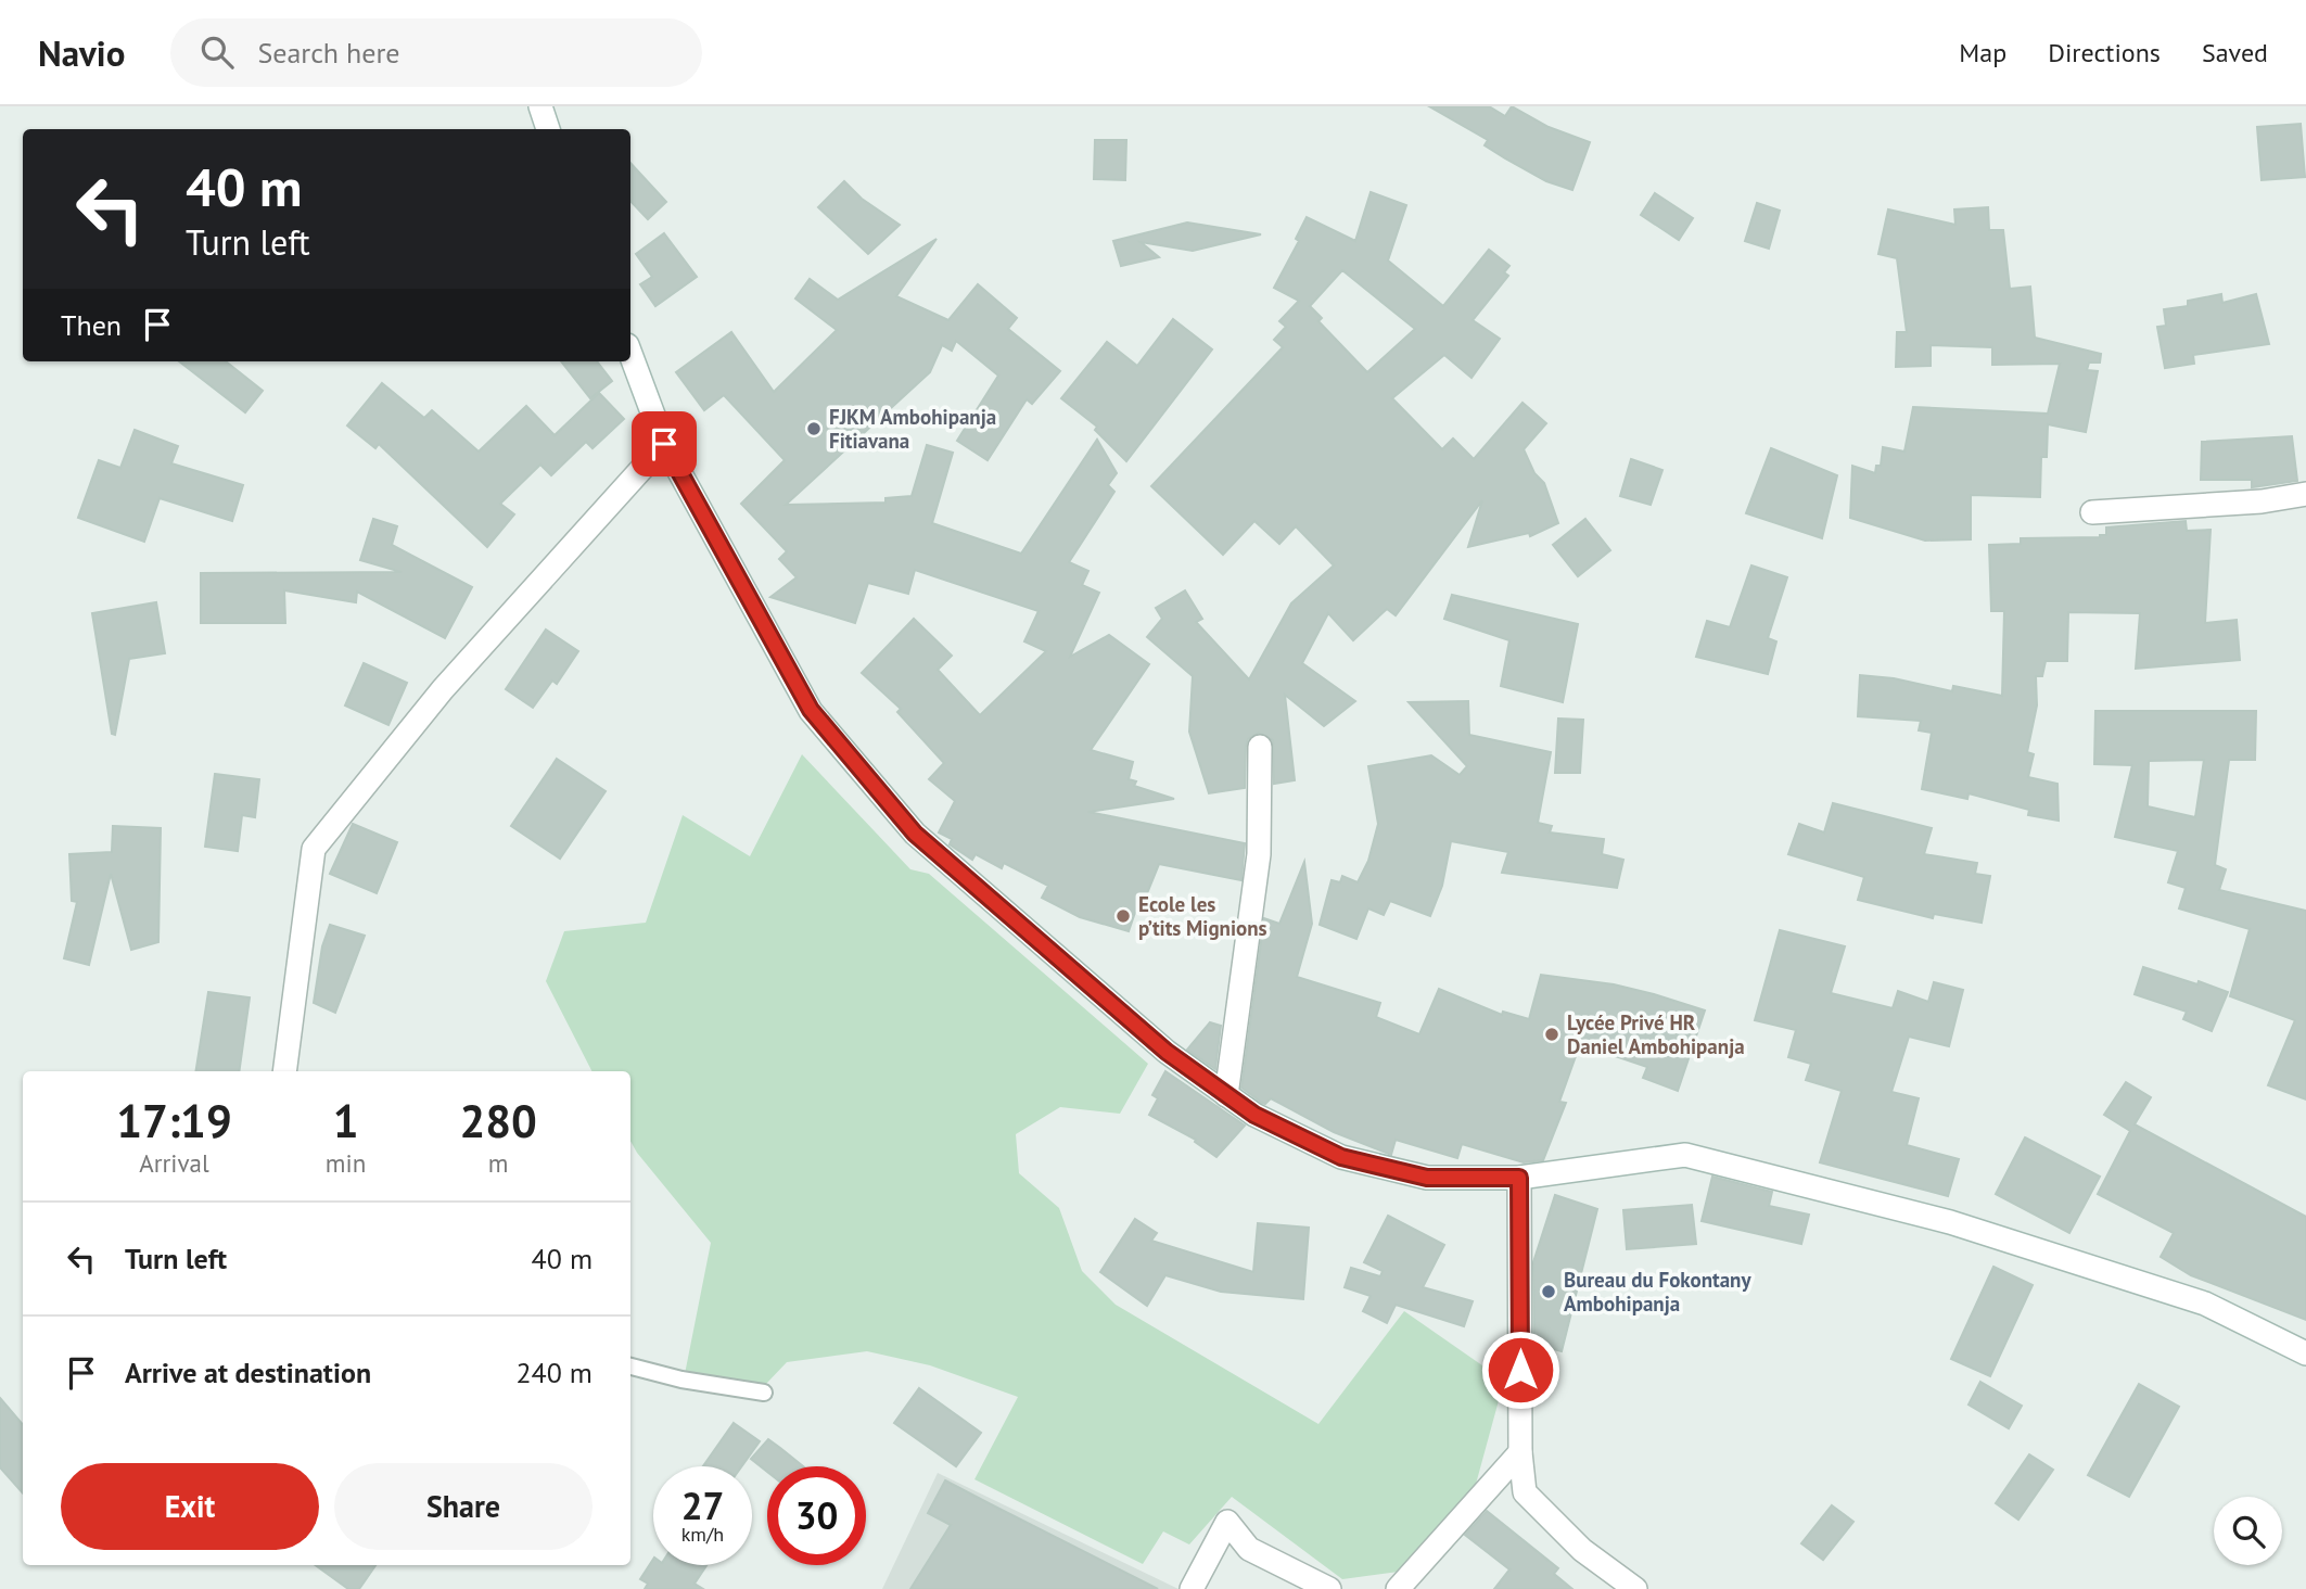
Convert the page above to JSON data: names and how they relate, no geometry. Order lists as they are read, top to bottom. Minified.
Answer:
{"places":["FJKM Ambohipanja Fitiavana","Ecole les p’tits Mignions","Lycée Privé HR Daniel Ambohipanja","Bureau du Fokontany Ambohipanja"],"page":{"header":"Navio","search":"Search here","nav":["Map","Directions","Saved"],"turn":["40 m","Turn left"],"then":"Then","eta":["17:19","Arrival","1","min","280","m"],"list":[{"name":"Turn left","value":"40 m"},{"name":"Arrive at destination","value":"240 m"}],"buttons":["Exit","Share"],"speed":"27 km/h","limit":"30"}}
